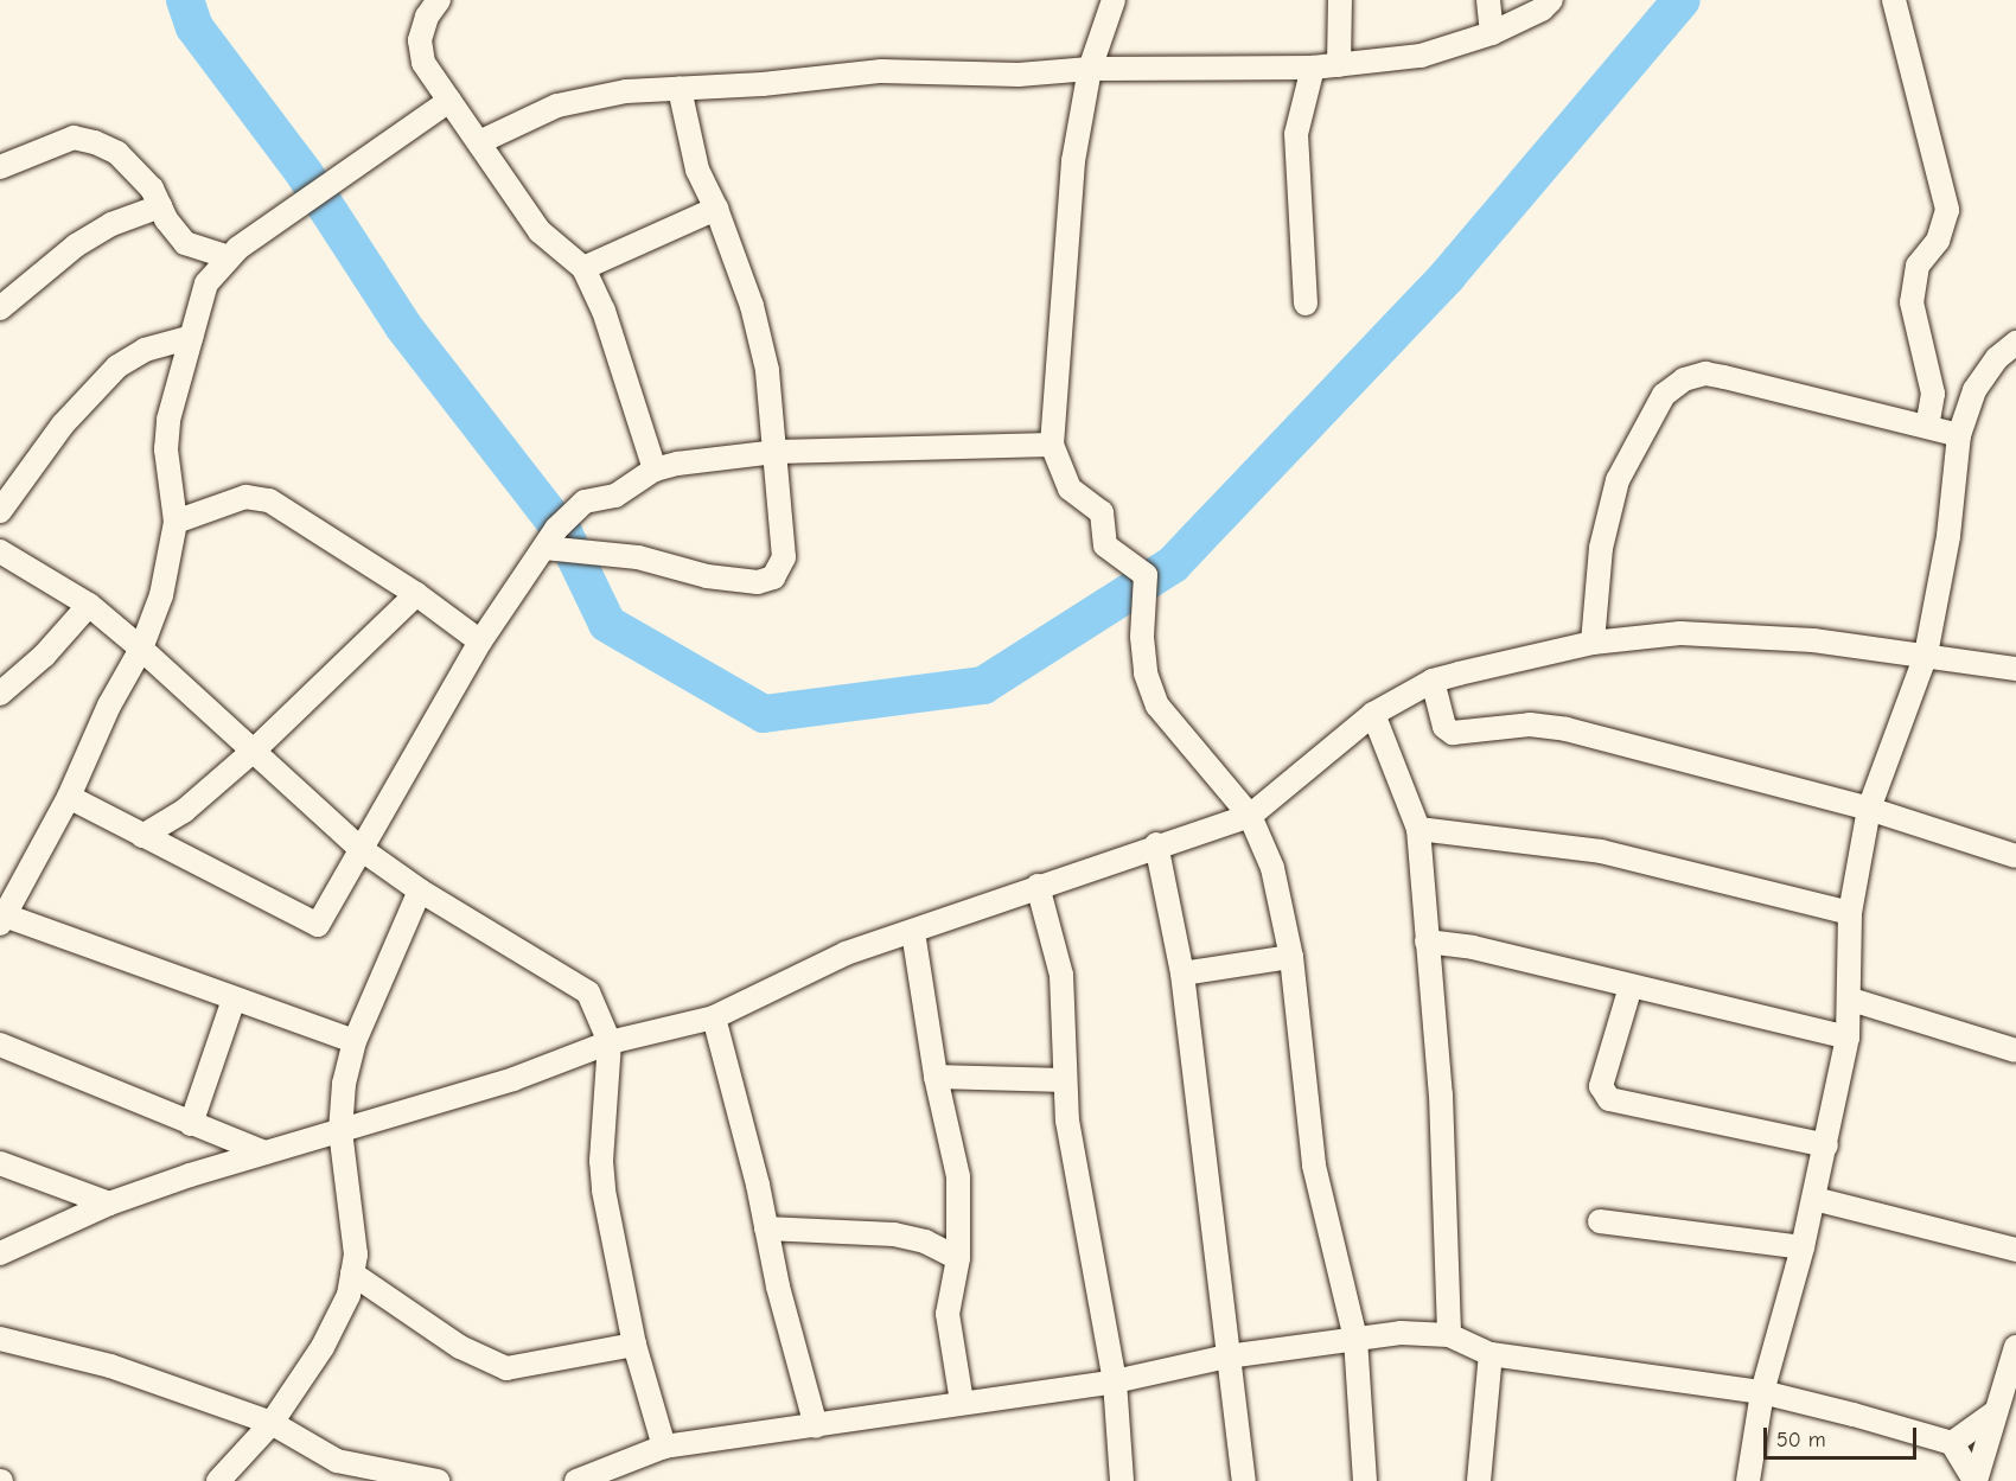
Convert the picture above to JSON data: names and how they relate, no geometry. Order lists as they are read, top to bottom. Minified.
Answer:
{"scale_bar":"50 m"}
